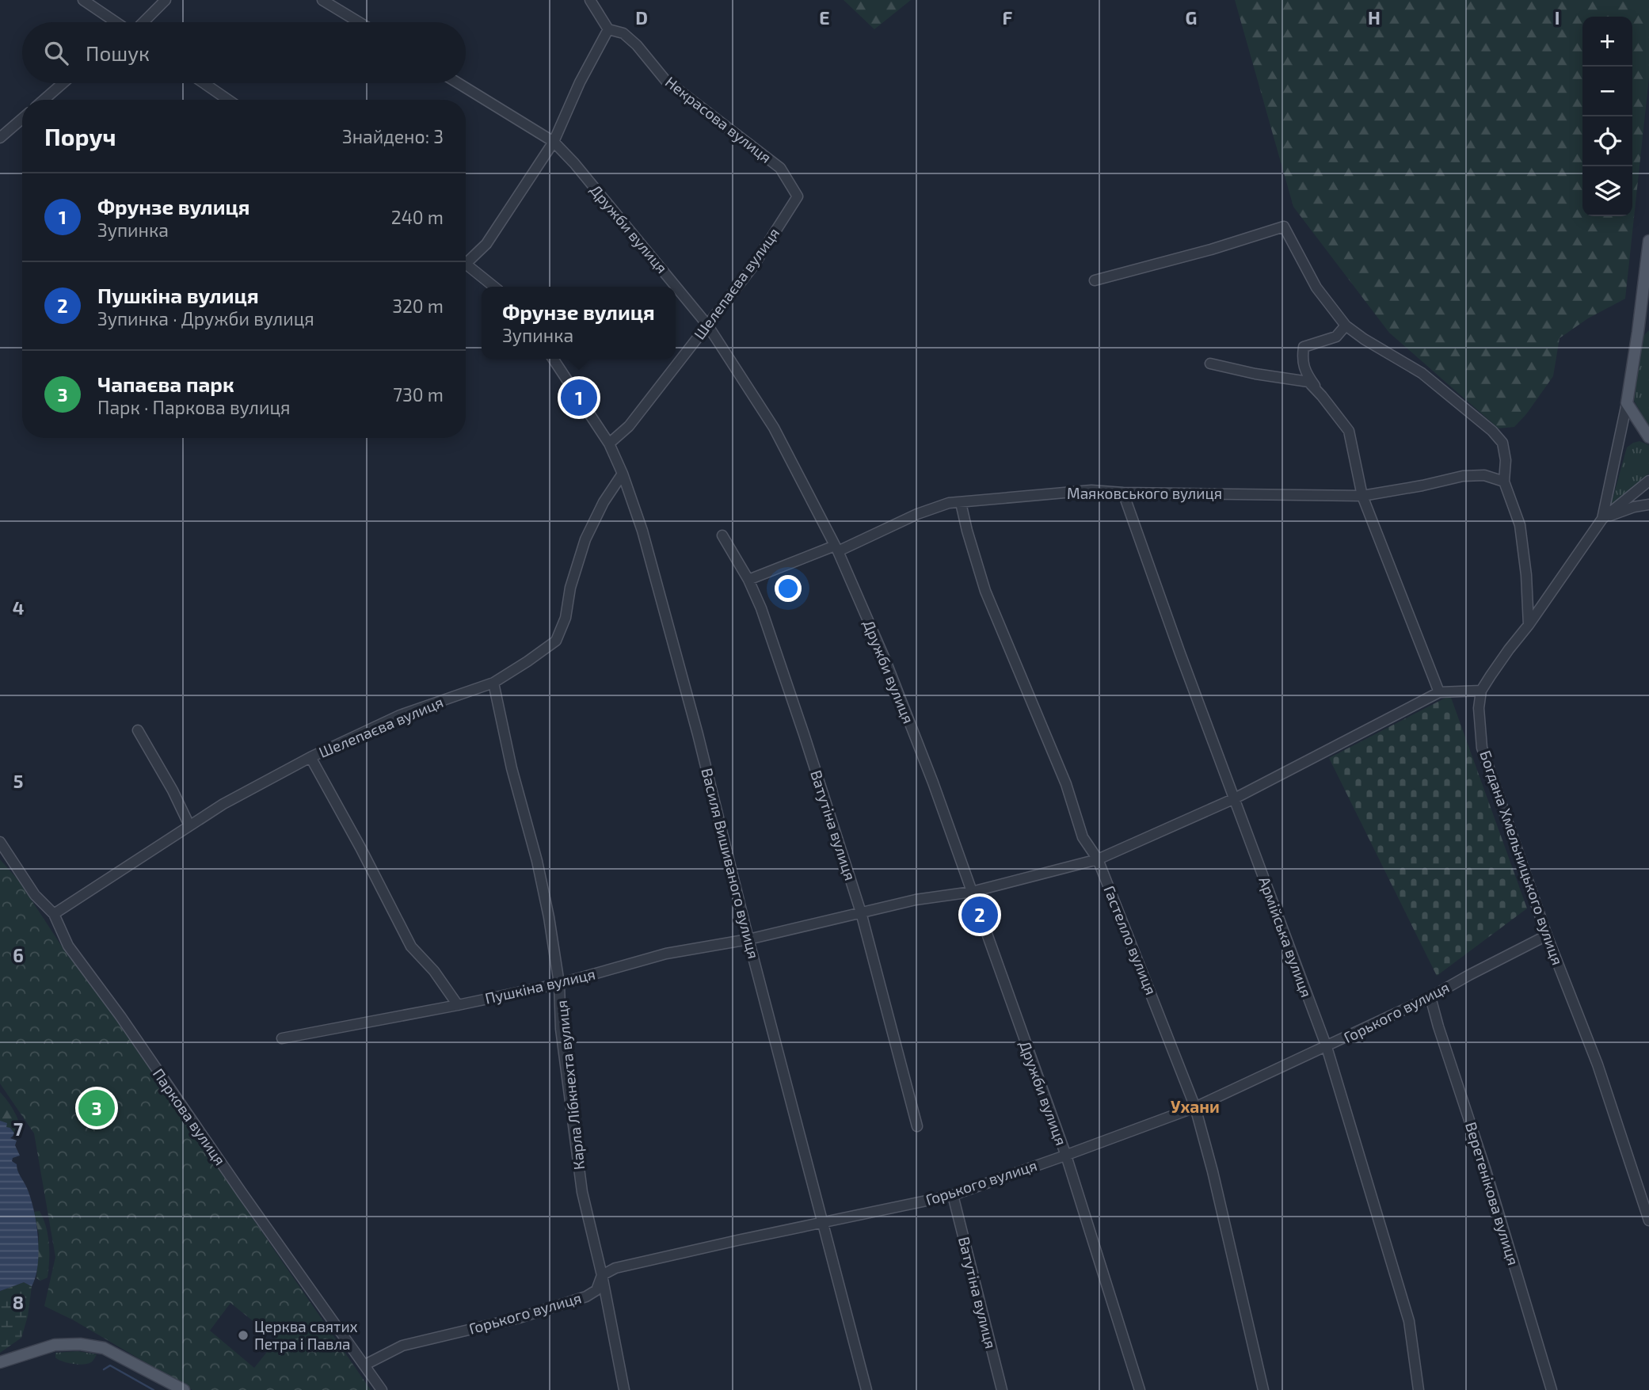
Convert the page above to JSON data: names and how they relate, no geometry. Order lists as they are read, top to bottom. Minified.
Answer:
{"streets":{"street":["Некрасова вулиця","Дружби вулиця","Шелепаєва вулиця","Маяковського вулиця","Ватутіна вулиця","Богдана Хмельницького вулиця","Василя Вишиваного вулиця","Армійська вулиця","Гастелло вулиця","Пушкіна вулиця","Горького вулиця","Карла Лібкнехта вулиця","Паркова вулиця","Веретенікова вулиця"]},"crossings":[["Некрасова вулиця","Шелепаєва вулиця"],["Дружби вулиця","Шелепаєва вулиця"],["Дружби вулиця","Маяковського вулиця"],["Дружби вулиця","Пушкіна вулиця"],["Дружби вулиця","Горького вулиця"],["Шелепаєва вулиця","Василя Вишиваного вулиця"],["Шелепаєва вулиця","Карла Лібкнехта вулиця"],["Шелепаєва вулиця","Паркова вулиця"],["Маяковського вулиця","Ватутіна вулиця"],["Маяковського вулиця","Армійська вулиця"],["Маяковського вулиця","Гастелло вулиця"],["Ватутіна вулиця","Пушкіна вулиця"],["Ватутіна вулиця","Горького вулиця"],["Богдана Хмельницького вулиця","Пушкіна вулиця"],["Богдана Хмельницького вулиця","Горького вулиця"],["Василя Вишиваного вулиця","Пушкіна вулиця"],["Василя Вишиваного вулиця","Горького вулиця"],["Армійська вулиця","Пушкіна вулиця"],["Армійська вулиця","Горького вулиця"],["Гастелло вулиця","Пушкіна вулиця"],["Гастелло вулиця","Горького вулиця"],["Пушкіна вулиця","Карла Лібкнехта вулиця"],["Горького вулиця","Карла Лібкнехта вулиця"],["Горького вулиця","Паркова вулиця"],["Горького вулиця","Веретенікова вулиця"]],"districts":["Ухани"],"places":["Церква святих Петра і Павла"],"page":{"map_buttons":["+","−"],"search":"Пошук","heading":["Поруч","Знайдено: 3"],"list":[{"mark":"1","name":"Фрунзе вулиця","note":"Зупинка","value":"240 m"},{"mark":"2","name":"Пушкіна вулиця","note":"Зупинка · Дружби вулиця","value":"320 m"},{"mark":"3","name":"Чапаєва парк","note":"Парк · Паркова вулиця","value":"730 m"}],"popup":["Фрунзе вулиця","Зупинка"],"pins":["1","2","3"]},"grid":{"columns":["D","E","F","G","H","I"],"rows":["4","5","6","7","8"]}}
